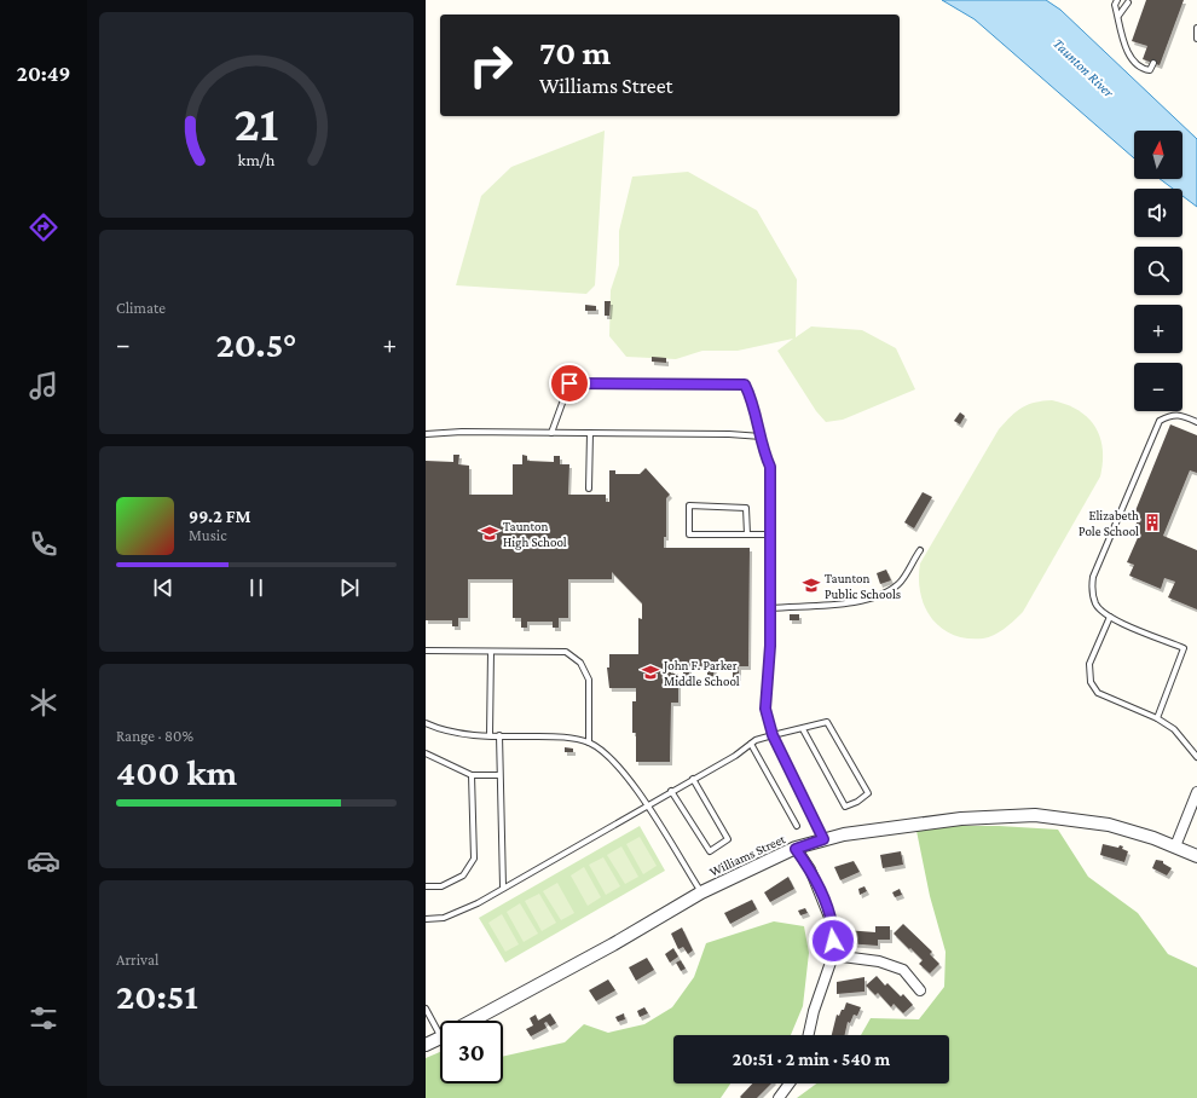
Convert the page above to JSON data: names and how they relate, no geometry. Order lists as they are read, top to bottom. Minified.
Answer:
{"streets":{"street":["Williams Street"]},"water":["Taunton River"],"places":{"building":["Elizabeth Pole School"],"school or university":["Taunton High School","Taunton Public Schools","John F. Parker Middle School"]},"north":"top","page":{"tabs":"20:49","turn":["70 m","Williams Street"],"map_buttons":["+","−"],"tile":["Climate",["Range · 80%","400 km"],["Arrival","20:51"]],"heat":["−","20.5°","+"],"song":["99.2 FM","Music"],"limit":"30","trip":"20:51 · 2 min · 540 m","gauge":["21","km/h"]}}
